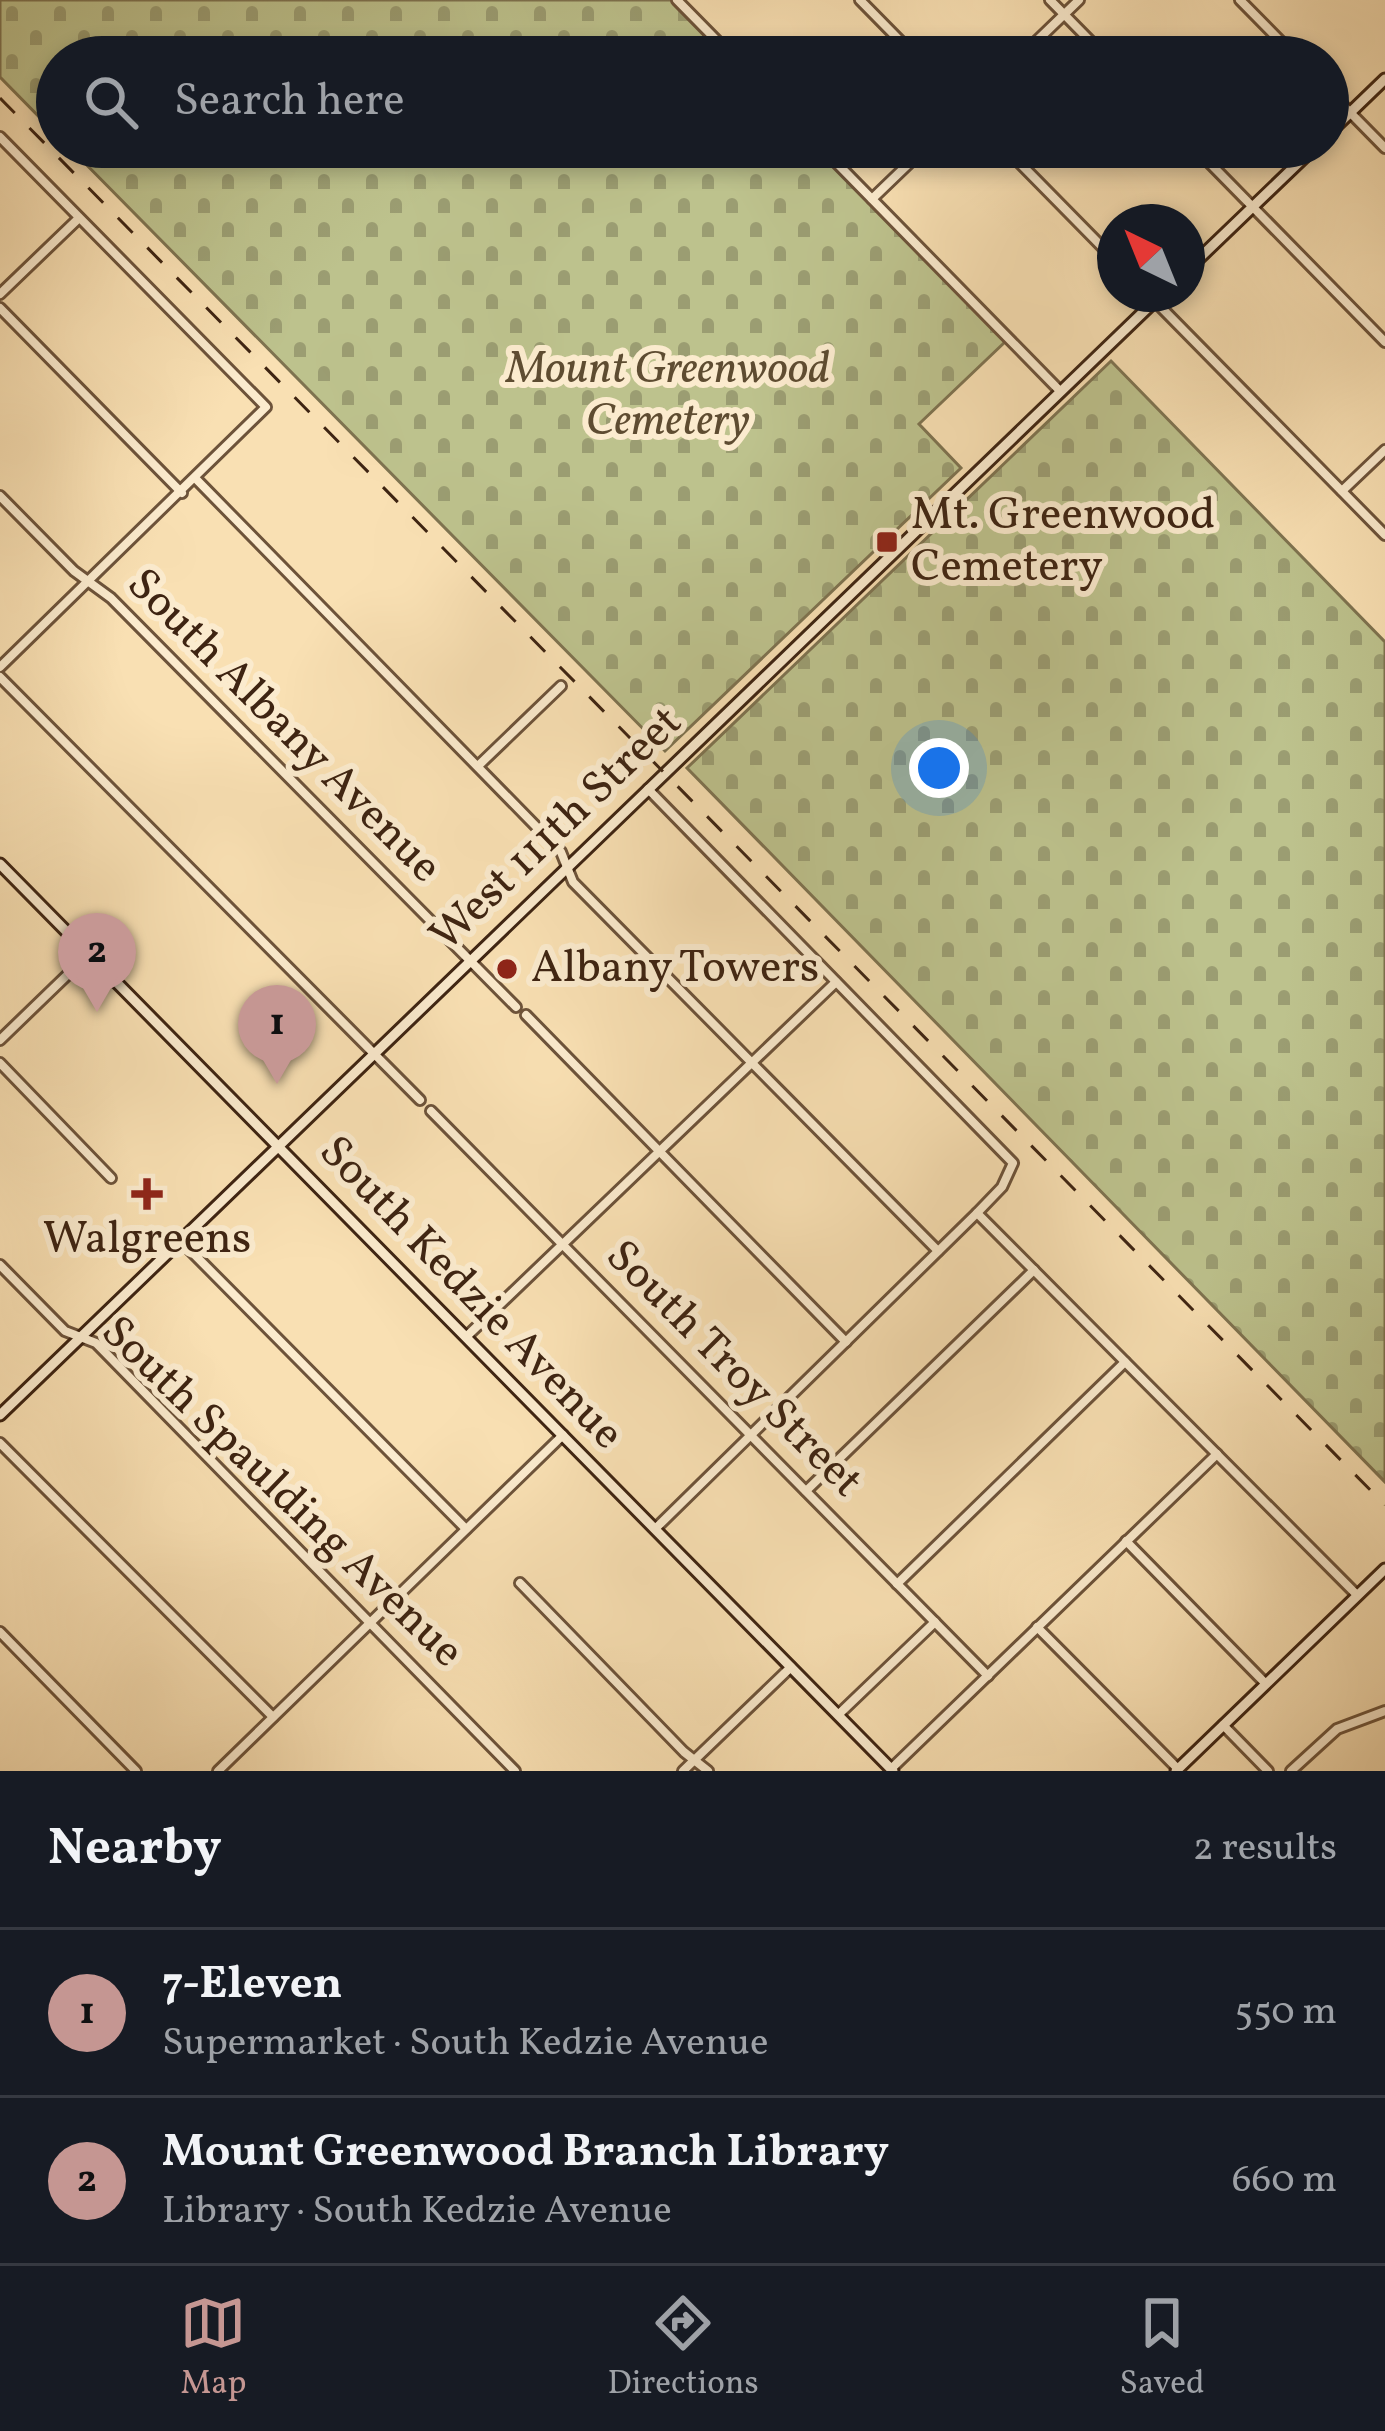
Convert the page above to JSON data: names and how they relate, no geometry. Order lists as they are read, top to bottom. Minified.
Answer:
{"streets":{"main road":["West 111th Street","South Kedzie Avenue"],"street":["South Albany Avenue","South Troy Street","South Spaulding Avenue"]},"crossings":[["South Albany Avenue","West 111th Street"],["West 111th Street","South Kedzie Avenue"],["West 111th Street","South Spaulding Avenue"]],"parks":["Mount Greenwood Cemetery"],"places":{"transit":["Mt. Greenwood Cemetery"],"other":["Albany Towers"],"health":["Walgreens"]},"north":"top left","page":{"search":"Search here","pins":["2","1"],"heading":["Nearby","2 results"],"list":[{"mark":"1","name":"7-Eleven","note":"Supermarket · South Kedzie Avenue","value":"550 m"},{"mark":"2","name":"Mount Greenwood Branch Library","note":"Library · South Kedzie Avenue","value":"660 m"}],"nav":["Map","Directions","Saved"]}}
